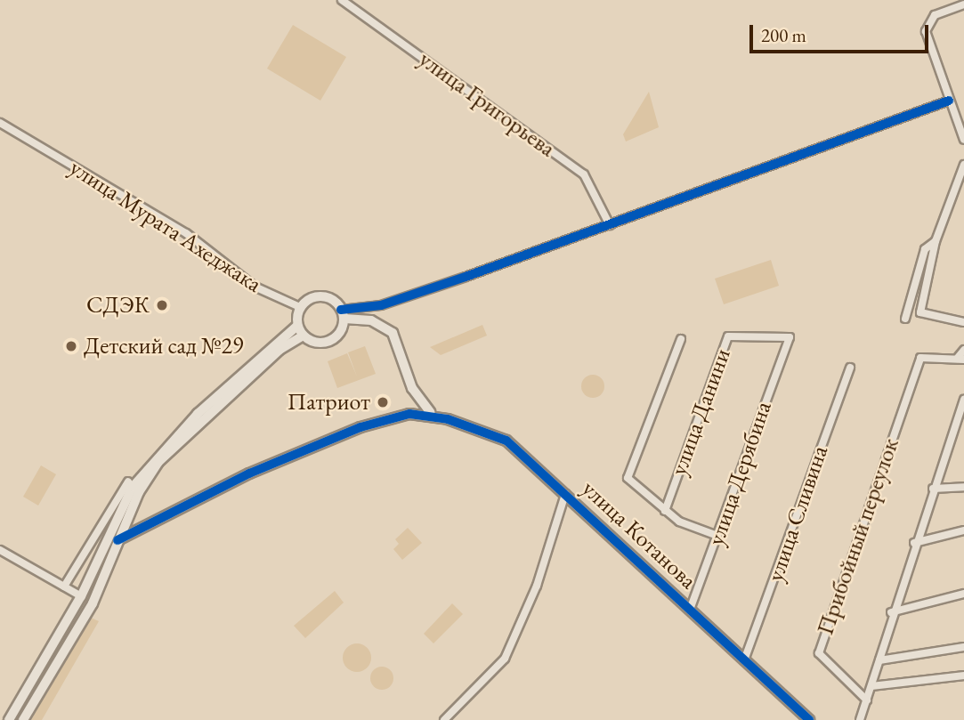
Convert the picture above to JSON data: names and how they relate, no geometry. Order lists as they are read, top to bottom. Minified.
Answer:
{"streets":{"street":["улица Григорьева","улица Мурата Ахеджака","улица Данини","улица Дерябина","улица Сливина","улица Котанова","Прибойный переулок"]},"crossings":[["улица Данини","улица Дерябина"],["улица Дерябина","улица Котанова"],["улица Сливина","улица Котанова"]],"places":["СДЭК","Детский сад №29","Патриот"],"scale_bar":"200 m"}
